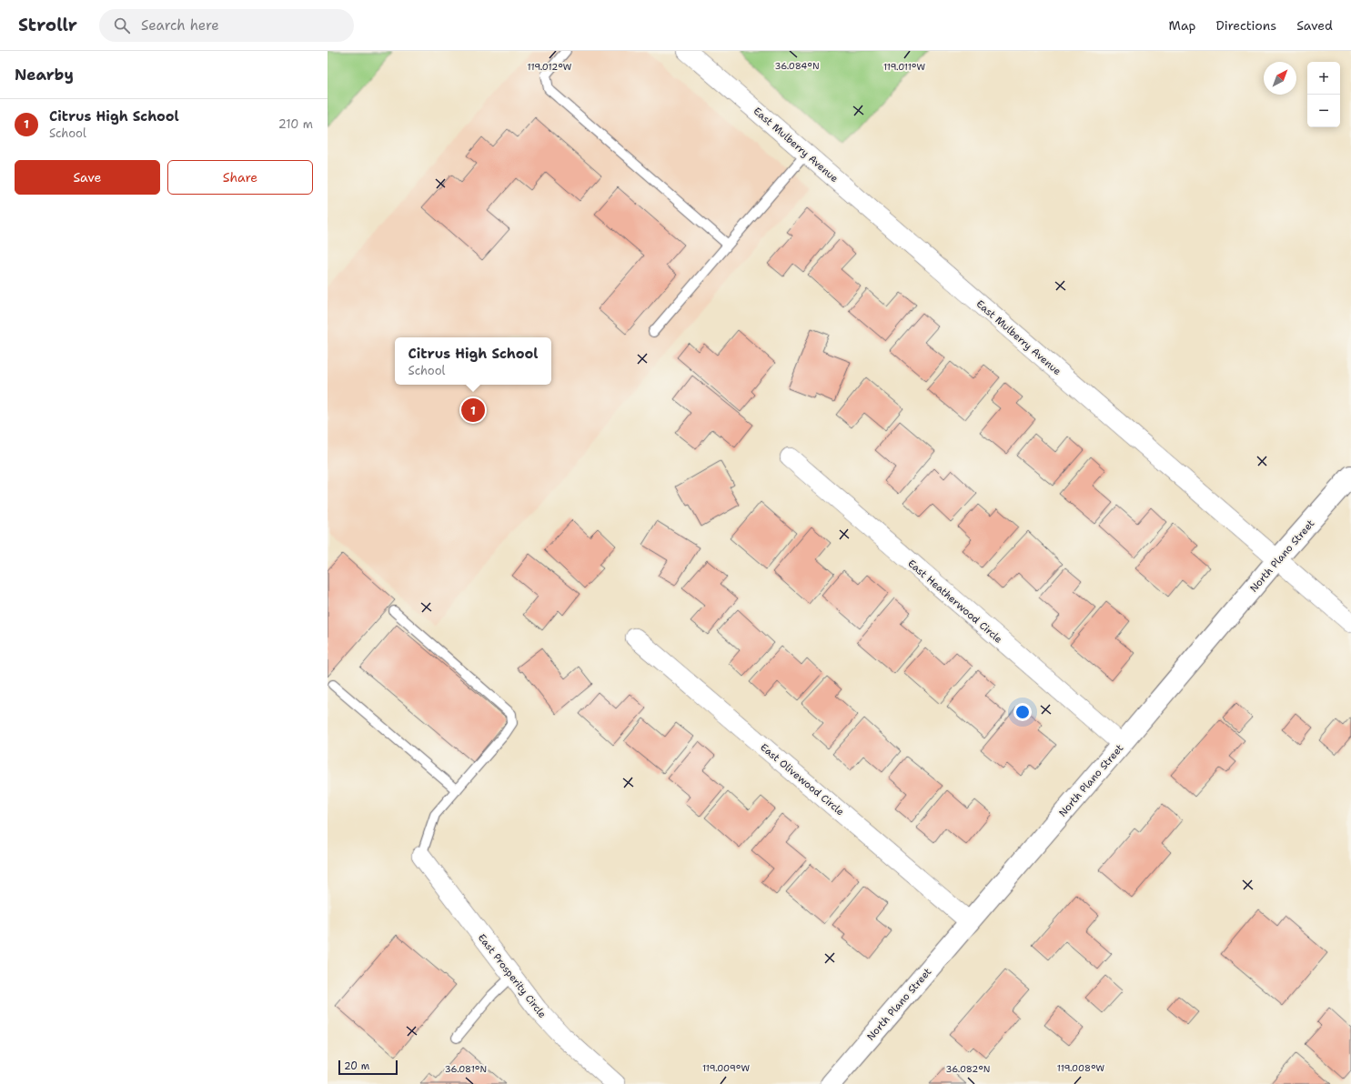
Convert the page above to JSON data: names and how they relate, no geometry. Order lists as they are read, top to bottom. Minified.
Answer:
{"streets":{"street":["East Mulberry Avenue","North Plano Street","East Heatherwood Circle","East Olivewood Circle","East Prosperity Circle"]},"crossings":[["East Mulberry Avenue","North Plano Street"],["North Plano Street","East Heatherwood Circle"],["North Plano Street","East Olivewood Circle"]],"scale_bar":"20 m","north":"top right","page":{"header":"Strollr","search":"Search here","nav":["Map","Directions","Saved"],"heading":"Nearby","map_buttons":["+","−"],"list":[{"mark":"1","name":"Citrus High School","note":"School","value":"210 m"}],"buttons":["Save","Share"],"popup":["Citrus High School","School"],"pins":"1","scale":"20 m"},"coordinates":["36.084°N","119.012°W","119.011°W","119.009°W","119.008°W","36.081°N","36.082°N"]}
